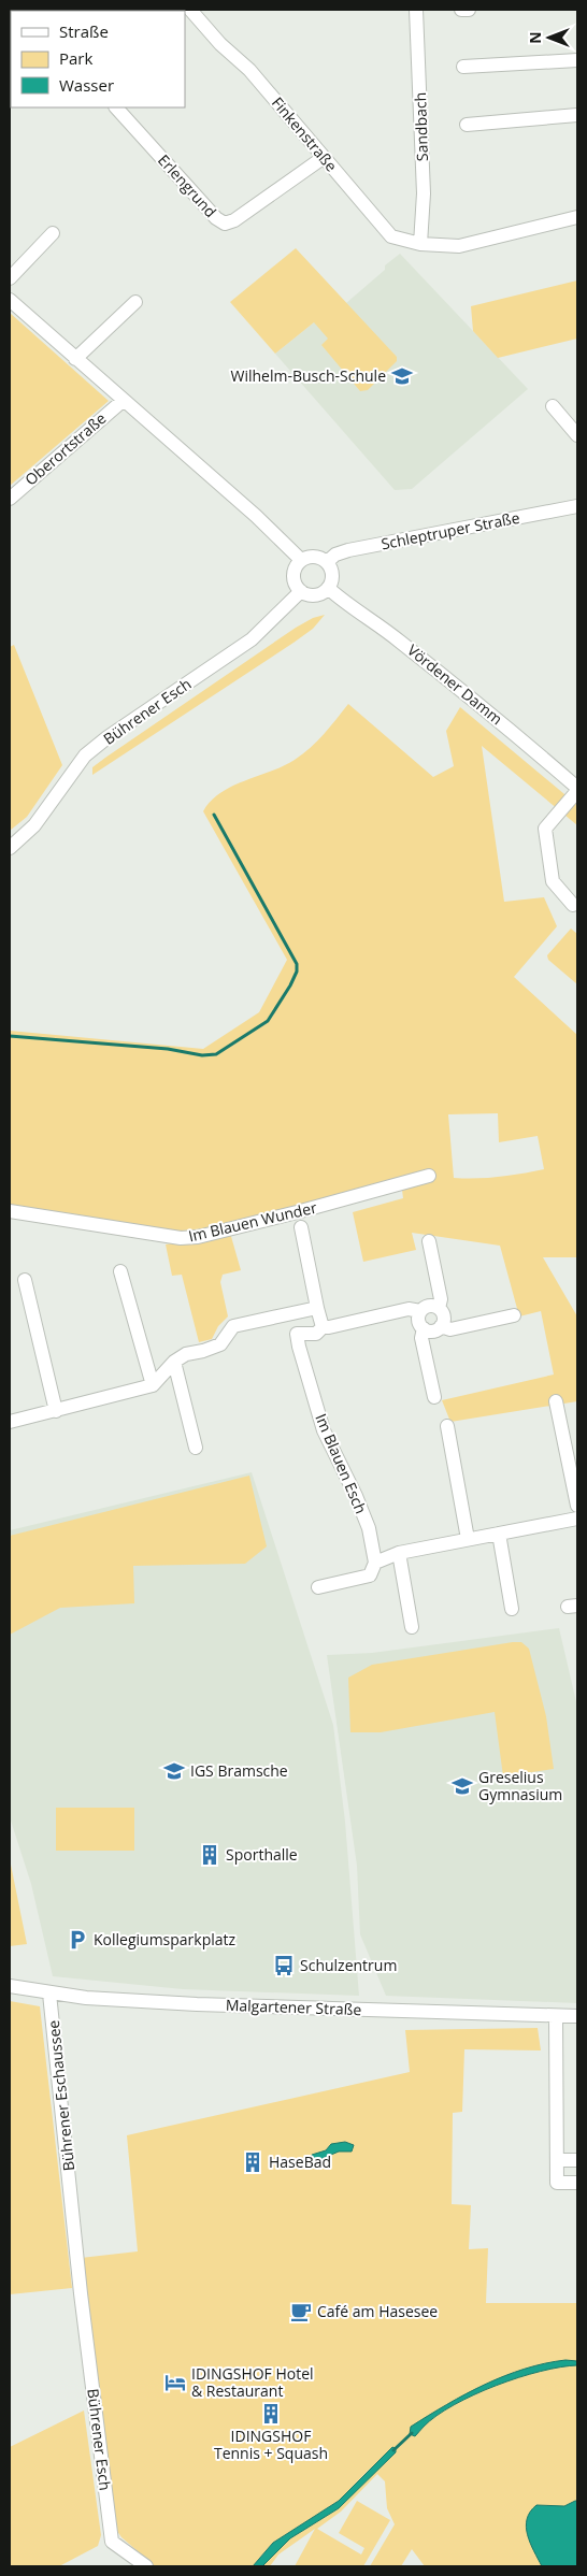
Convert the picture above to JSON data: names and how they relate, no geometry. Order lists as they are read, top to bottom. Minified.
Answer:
{"streets":{"street":["Sandbach","Finkenstraße","Erlengrund","Oberortstraße","Schleptruper Straße","Vördener Damm","Bührener Esch","Im Blauen Wunder","Im Blauen Esch","Malgartener Straße","Bührener Eschaussee"]},"crossings":[["Sandbach","Finkenstraße"],["Finkenstraße","Erlengrund"],["Schleptruper Straße","Vördener Damm"],["Schleptruper Straße","Bührener Esch"],["Vördener Damm","Bührener Esch"],["Bührener Esch","Bührener Eschaussee"],["Malgartener Straße","Bührener Eschaussee"]],"places":{"school or university":["Wilhelm-Busch-Schule","IGS Bramsche","Greselius Gymnasium"],"building":["Sporthalle","HaseBad","IDINGSHOF Tennis + Squash"],"parking":["Kollegiumsparkplatz"],"bus stop":["Schulzentrum"],"cafe":["Café am Hasesee"],"hotel":["IDINGSHOF Hotel & Restaurant"]},"legend":["Straße","Park","Wasser"],"north":"left"}
